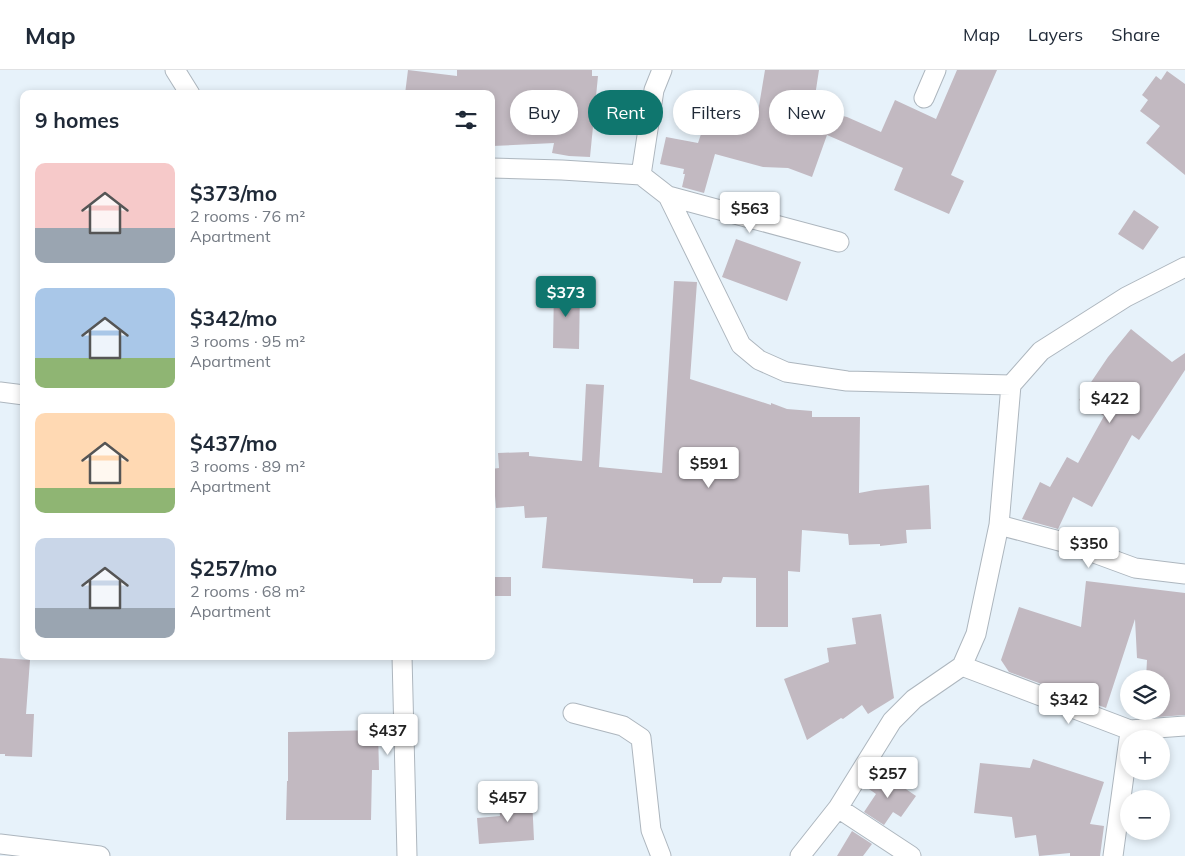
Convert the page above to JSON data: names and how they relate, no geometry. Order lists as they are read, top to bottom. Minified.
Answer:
{"page":{"header":"Map","nav":["Map","Layers","Share"],"chip":["Buy","Rent","Filters","New"],"heading":"9 homes","list":[{"name":"$373/mo","note":"2 rooms · 76 m² · Apartment"},{"name":"$342/mo","note":"3 rooms · 95 m² · Apartment"},{"name":"$437/mo","note":"3 rooms · 89 m² · Apartment"},{"name":"$257/mo","note":"2 rooms · 68 m² · Apartment"}],"price":["$563","$373","$422","$591","$350","$342","$437","$257","$457"],"map_buttons":["+","−"]}}
